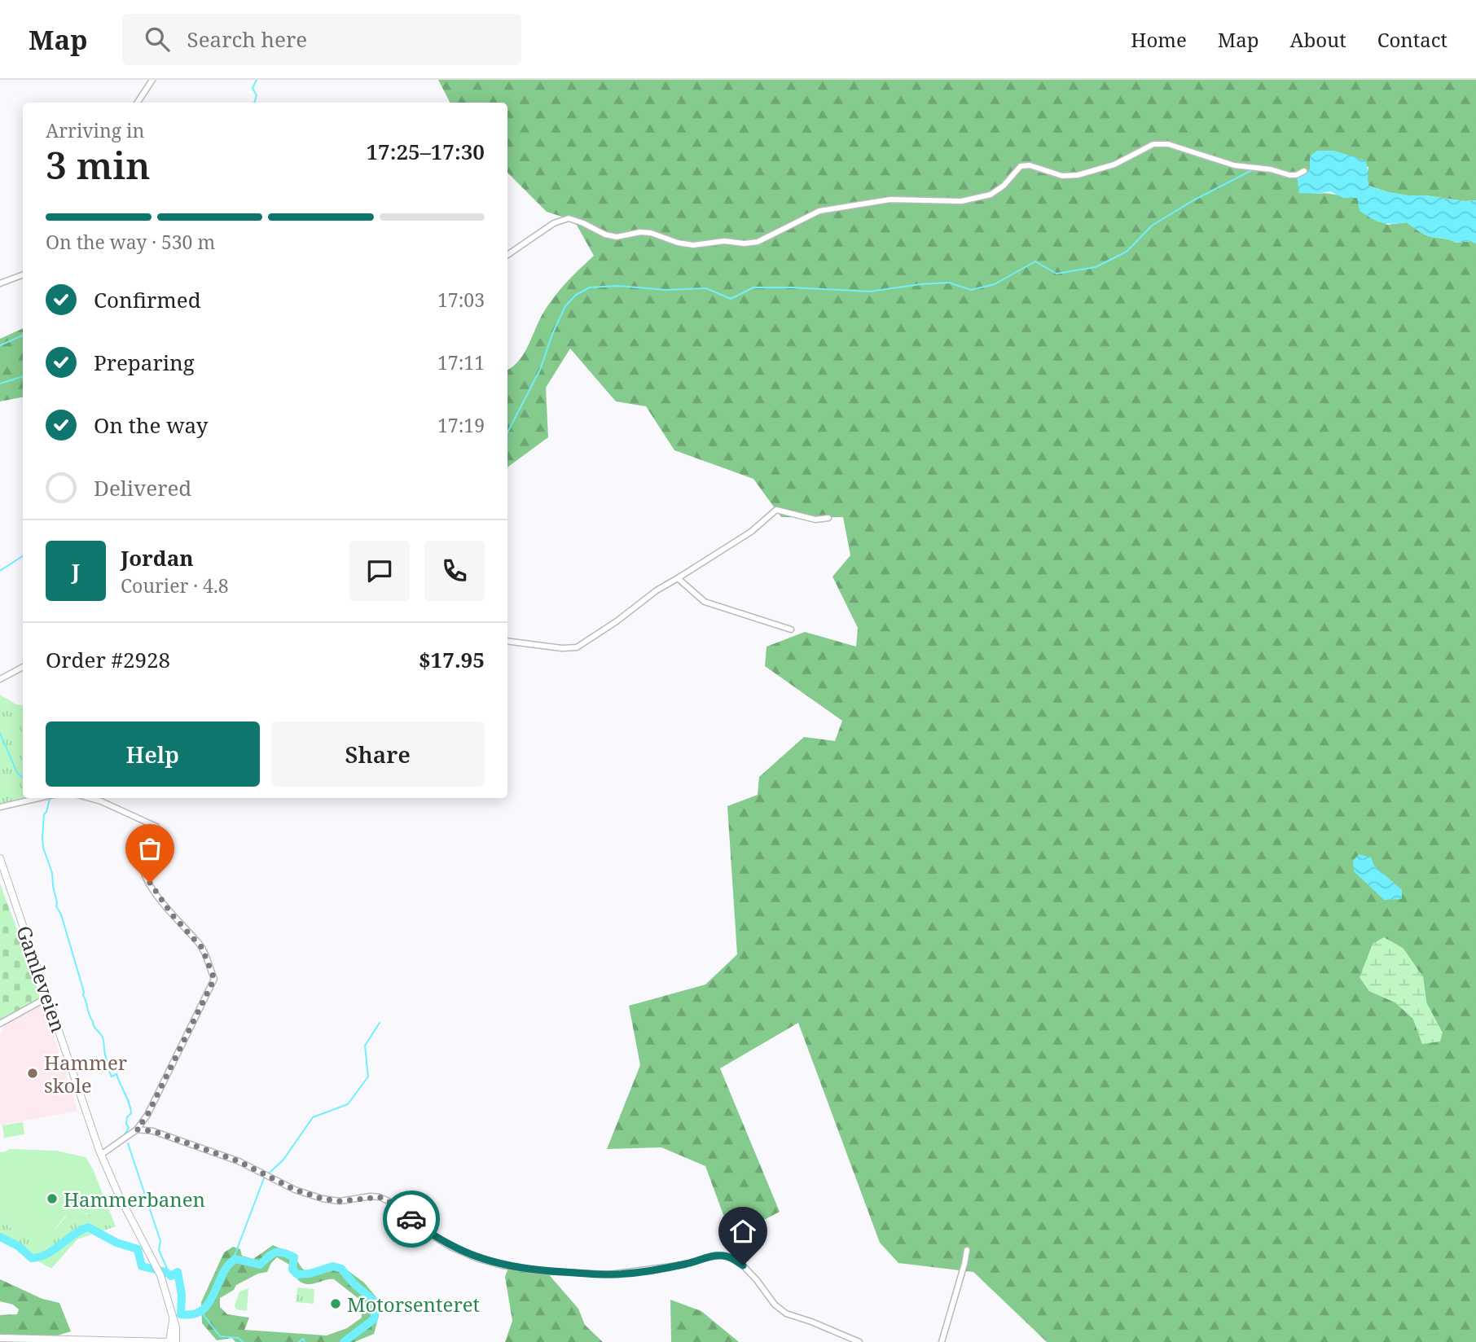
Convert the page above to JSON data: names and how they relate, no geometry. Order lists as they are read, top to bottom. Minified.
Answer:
{"streets":{"main road":["Gamleveien"]},"places":["Hammer skole","Hammerbanen","Motorsenteret"],"page":{"header":"Map","search":"Search here","nav":["Home","Map","About","Contact"],"heading":["3 min","Arriving in","17:25–17:30"],"panel":["Jordan","Courier · 4.8","Order #2928","$17.95"],"bar":"On the way · 530 m","list":[["Confirmed","17:03"],["Preparing","17:11"],["On the way","17:19"],"Delivered"],"round":"J","buttons":["Help","Share"]}}
